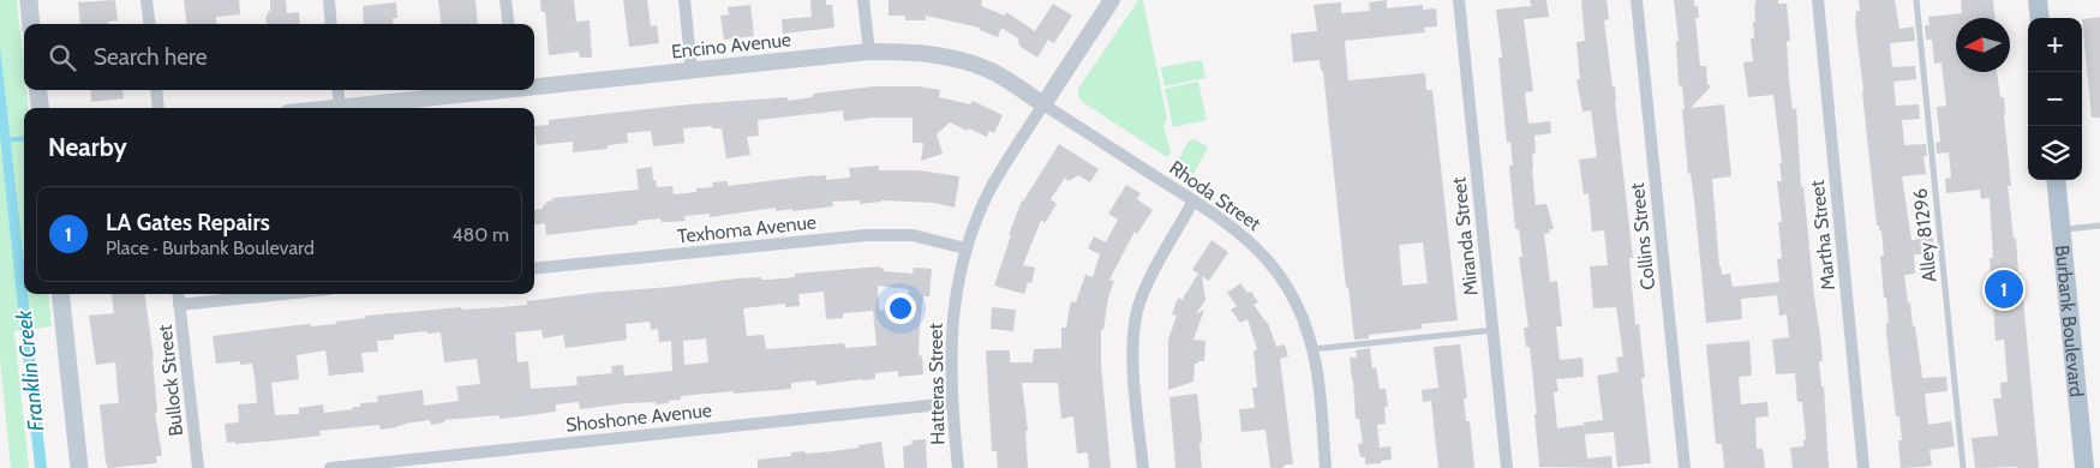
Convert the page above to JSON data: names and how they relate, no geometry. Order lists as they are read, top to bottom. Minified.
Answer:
{"streets":{"main road":["Burbank Boulevard"],"street":["Encino Avenue","Rhoda Street","Texhoma Avenue","Martha Street","Miranda Street","Collins Street","Bullock Street","Hatteras Street","Shoshone Avenue"],"lane":["Alley 81296"]},"crossings":[["Encino Avenue","Rhoda Street"],["Encino Avenue","Hatteras Street"],["Rhoda Street","Hatteras Street"],["Texhoma Avenue","Hatteras Street"],["Hatteras Street","Shoshone Avenue"]],"water":["Franklin Creek"],"north":"left","page":{"map_buttons":["+","−"],"search":"Search here","heading":"Nearby","list":[{"mark":"1","name":"LA Gates Repairs","note":"Place · Burbank Boulevard","value":"480 m"}],"pins":"1"}}
